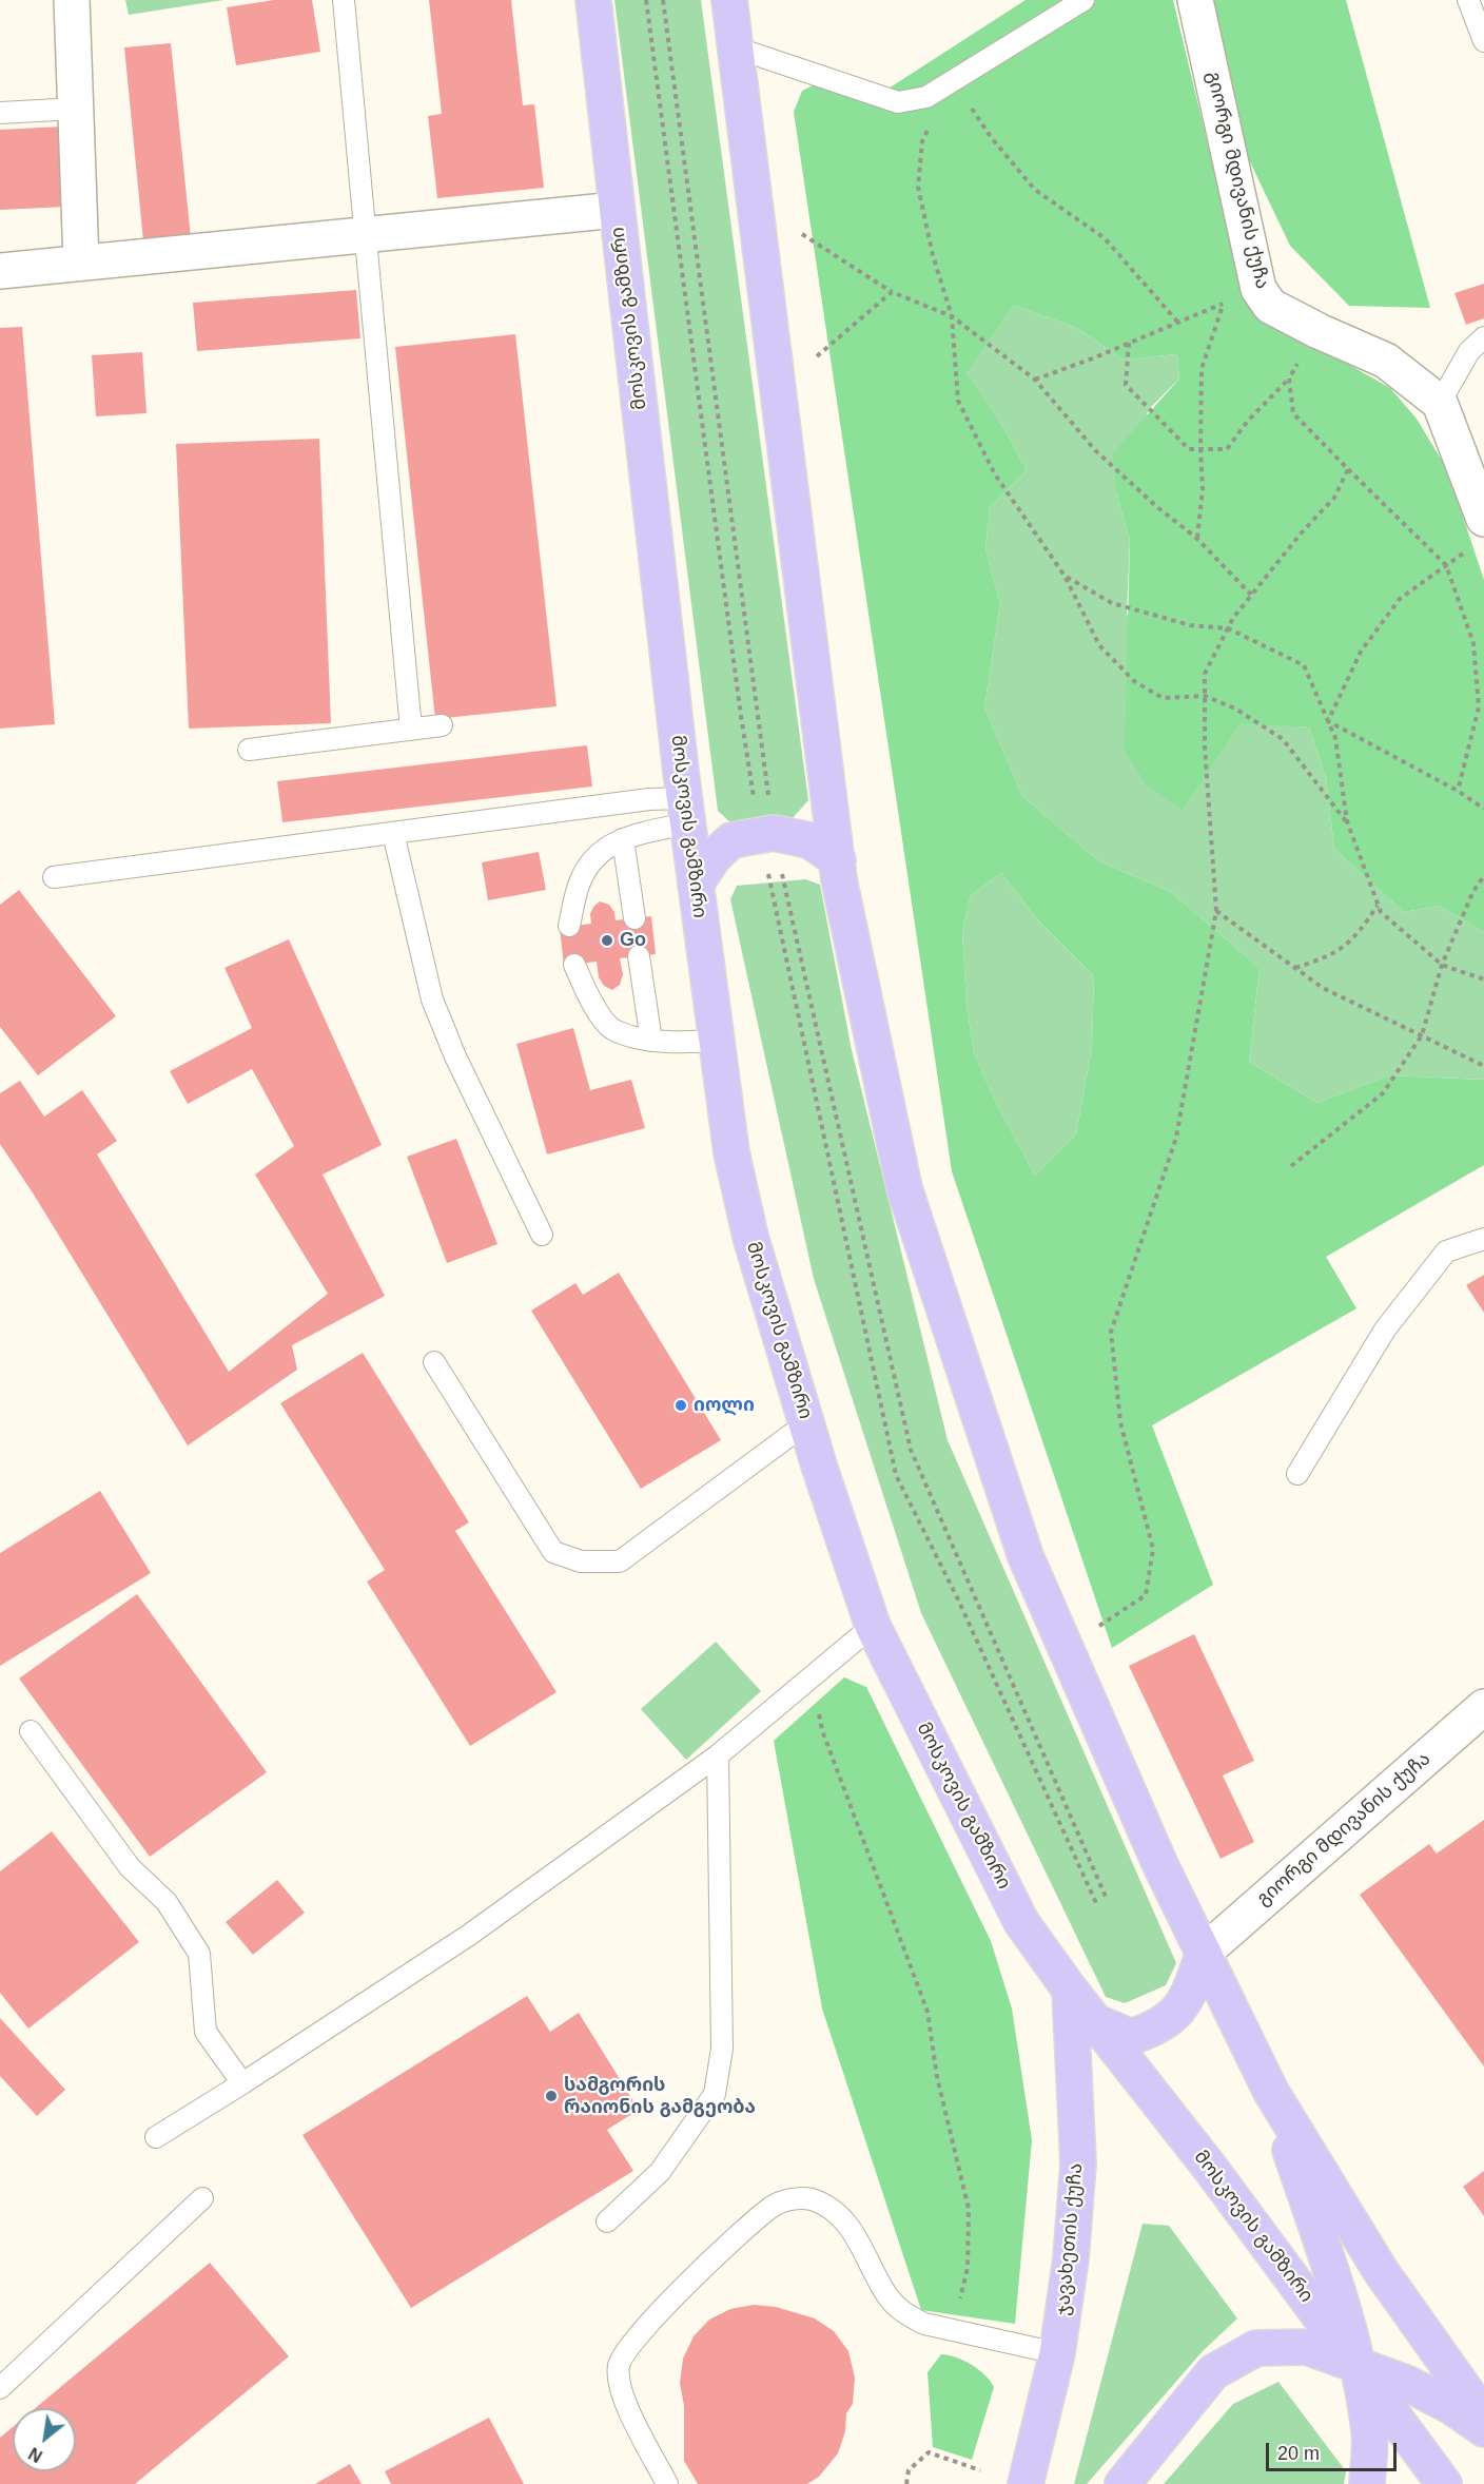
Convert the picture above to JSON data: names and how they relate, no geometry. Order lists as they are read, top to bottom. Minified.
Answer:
{"streets":{"main road":["მოსკოვის გამზირი","ჯავახეთის ქუჩა"],"street":["გიორგი მდივანის ქუჩა"]},"crossings":[["მოსკოვის გამზირი","ჯავახეთის ქუჩა"]],"places":["Go","იოლი","სამგორის რაიონის გამგეობა"],"scale_bar":"20 m","north":"bottom left"}
